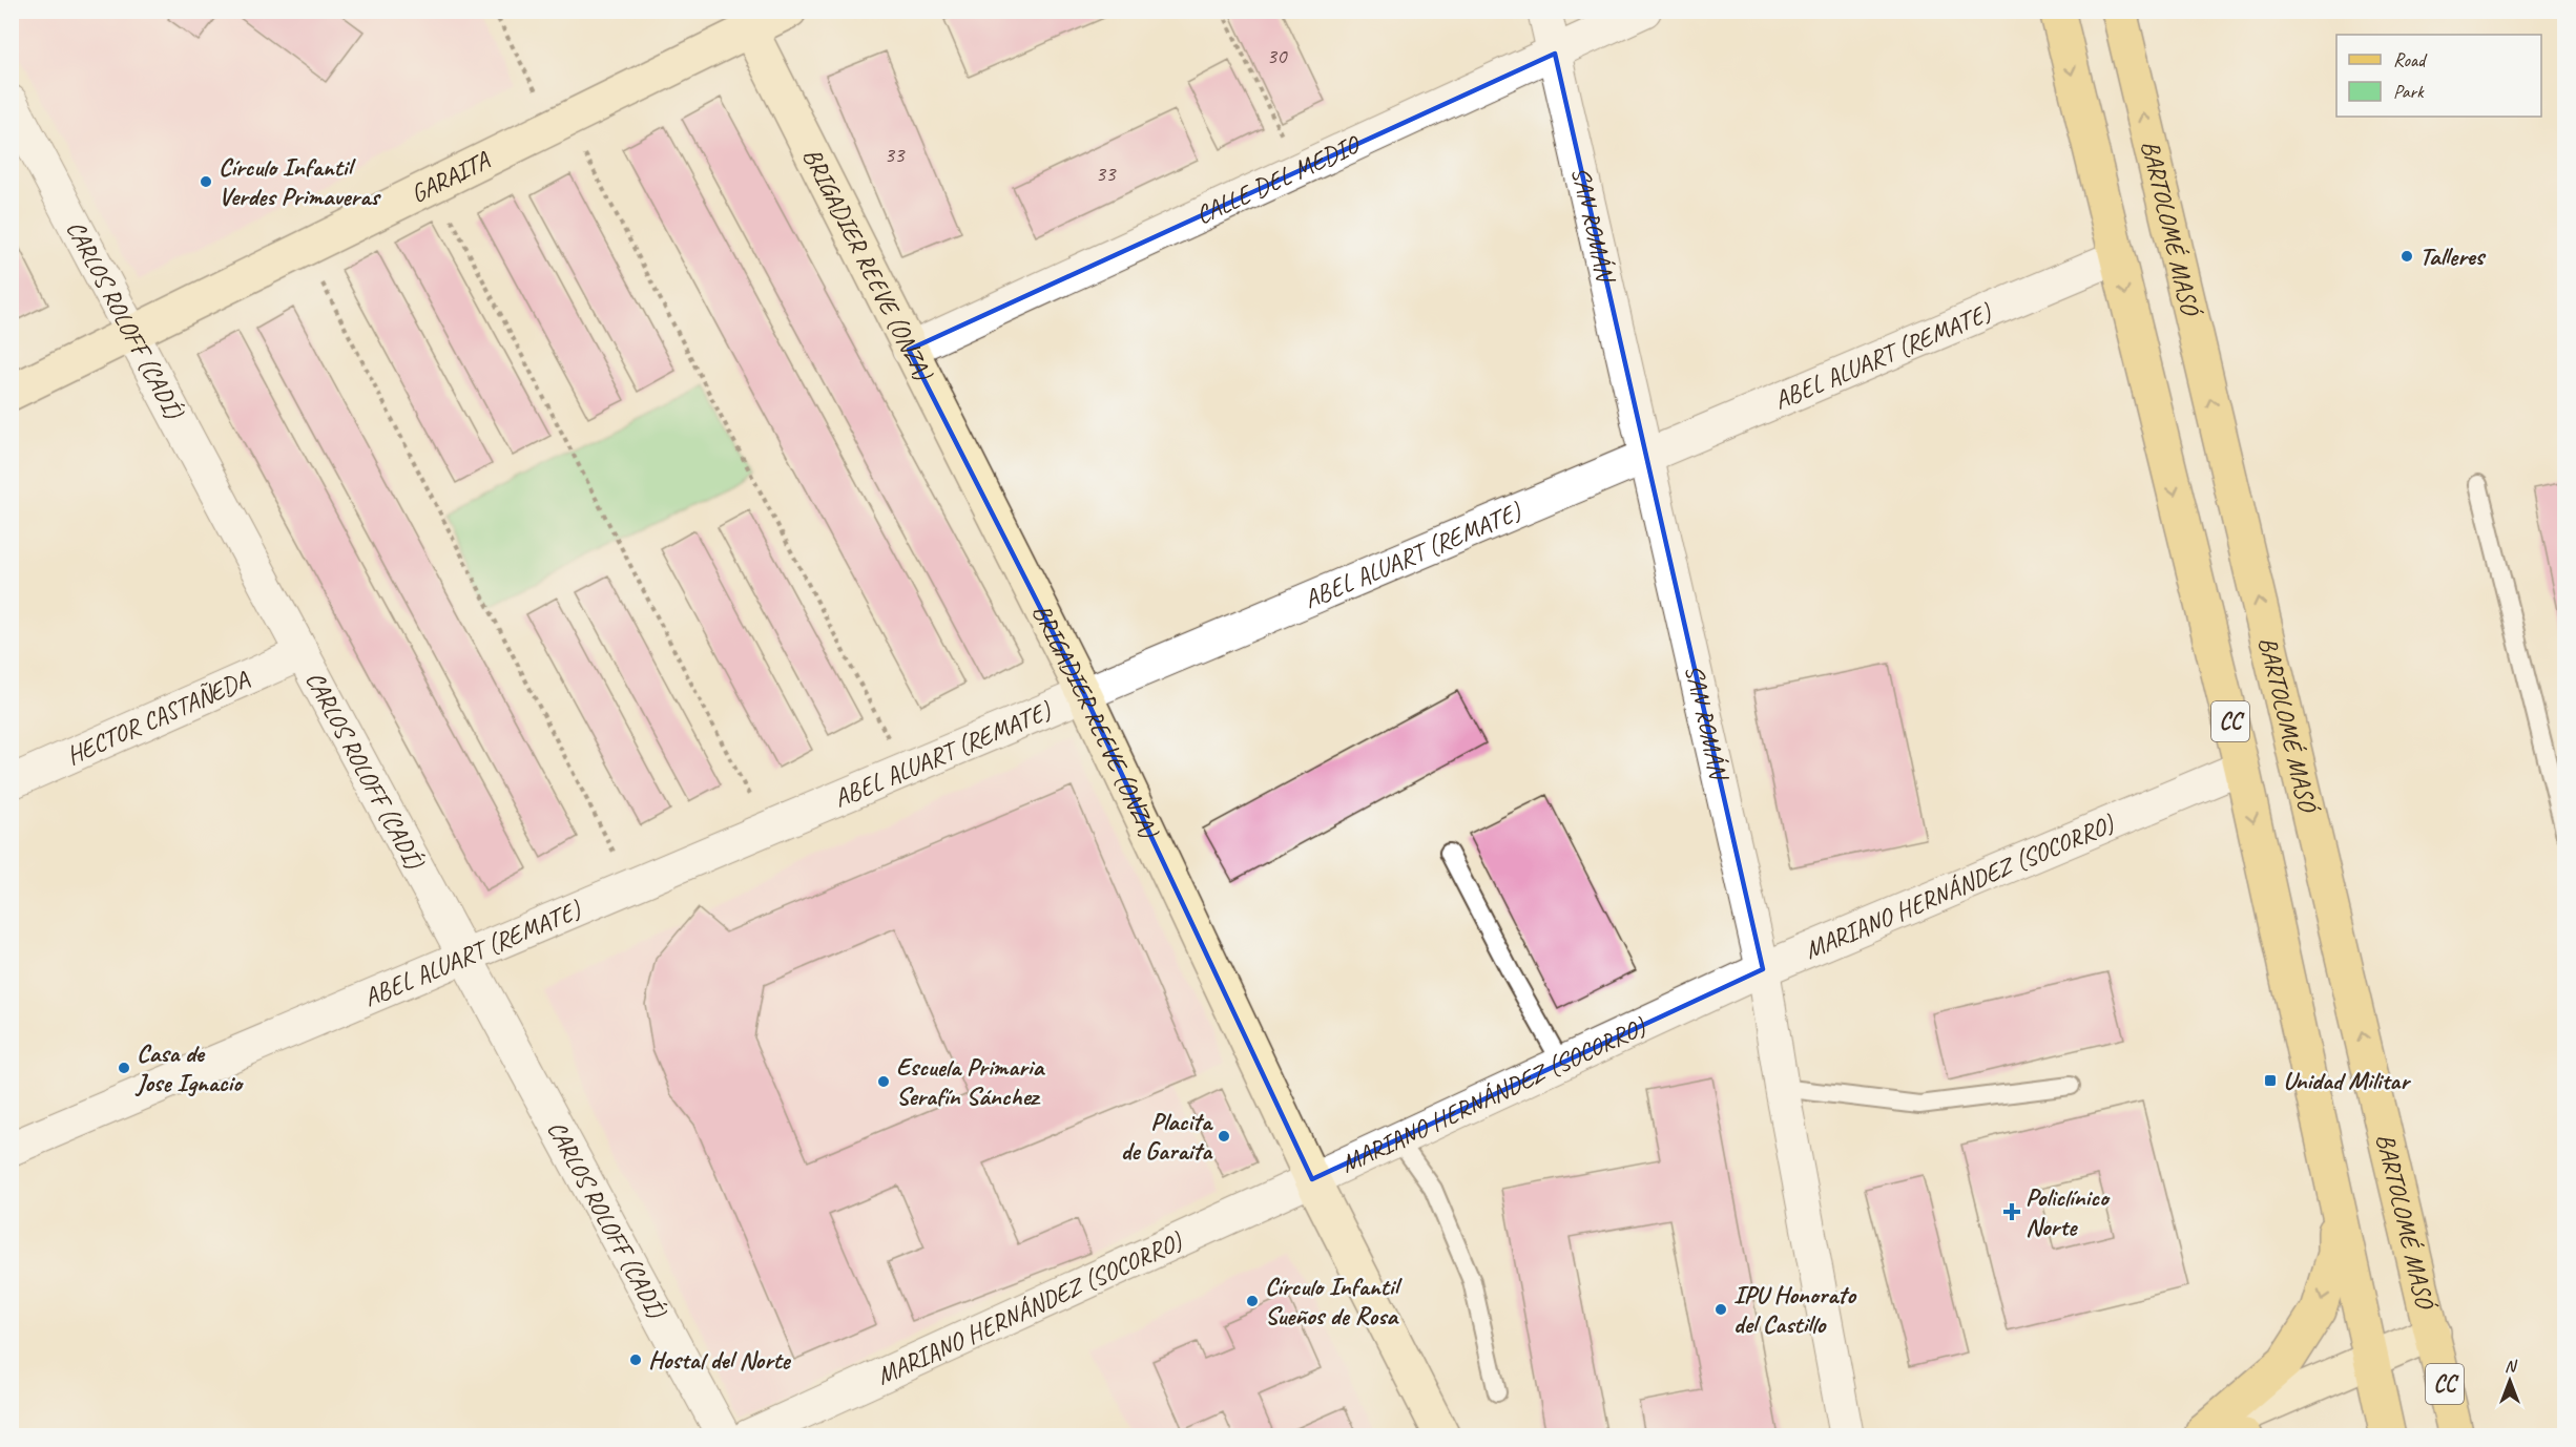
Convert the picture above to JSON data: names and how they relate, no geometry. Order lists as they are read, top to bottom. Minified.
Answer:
{"streets":{"main road":["BARTOLOMÉ MASÓ","CC"],"street":["GARAITA","CALLE DEL MEDIO","SAN ROMÁN","BRIGADIER REEVE (ONZA)","CARLOS ROLOFF (CADÍ)","ABEL ALUART (REMATE)","HECTOR CASTAÑEDA","MARIANO HERNÁNDEZ (SOCORRO)"]},"crossings":[["GARAITA","BRIGADIER REEVE (ONZA)"],["GARAITA","CARLOS ROLOFF (CADÍ)"],["CALLE DEL MEDIO","SAN ROMÁN"],["CALLE DEL MEDIO","BRIGADIER REEVE (ONZA)"],["SAN ROMÁN","ABEL ALUART (REMATE)"],["SAN ROMÁN","MARIANO HERNÁNDEZ (SOCORRO)"],["BRIGADIER REEVE (ONZA)","ABEL ALUART (REMATE)"],["BRIGADIER REEVE (ONZA)","MARIANO HERNÁNDEZ (SOCORRO)"],["CARLOS ROLOFF (CADÍ)","ABEL ALUART (REMATE)"],["CARLOS ROLOFF (CADÍ)","HECTOR CASTAÑEDA"],["ABEL ALUART (REMATE)","CC"],["CC","MARIANO HERNÁNDEZ (SOCORRO)"]],"places":{"other":["Círculo Infantil Verdes Primaveras","Talleres","Casa de Jose Ignacio","Escuela Primaria Serafín Sánchez","Placita de Garaita","Círculo Infantil Sueños de Rosa","IPU Honorato del Castillo","Hostal del Norte"],"transit":["Unidad Militar"],"health":["Policlínico Norte"]},"house_numbers":["30","33","33"],"legend":["Road","Park"],"north":"top"}
